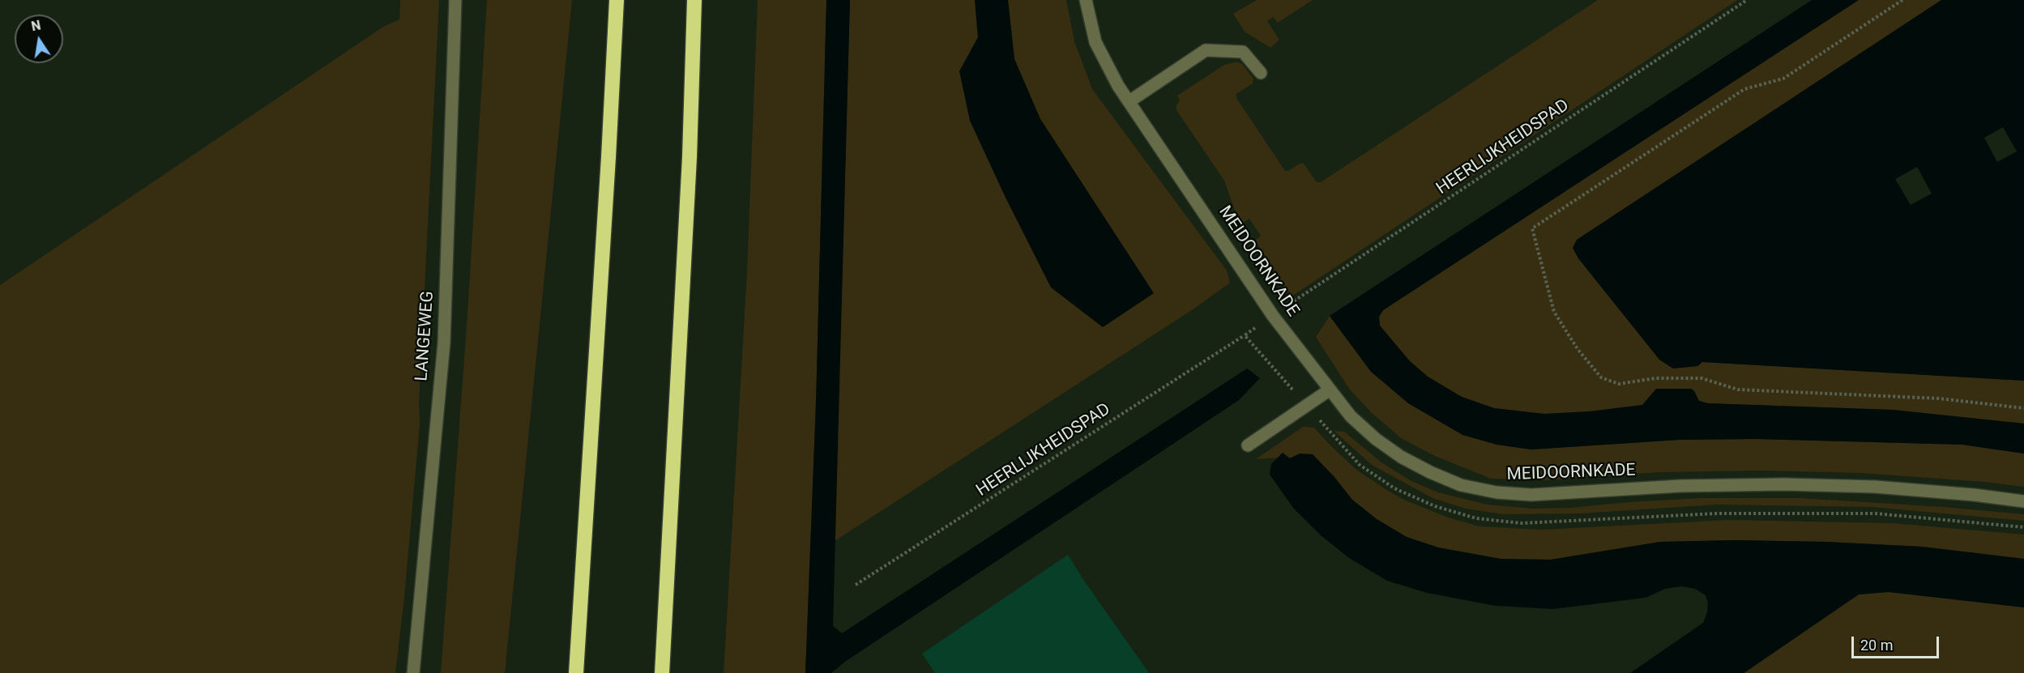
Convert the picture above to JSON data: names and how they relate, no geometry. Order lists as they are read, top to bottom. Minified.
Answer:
{"streets":{"street":["MEIDOORNKADE","LANGEWEG"],"path":["HEERLIJKHEIDSPAD"]},"crossings":[["HEERLIJKHEIDSPAD","MEIDOORNKADE"]],"scale_bar":"20 m","north":"top"}
